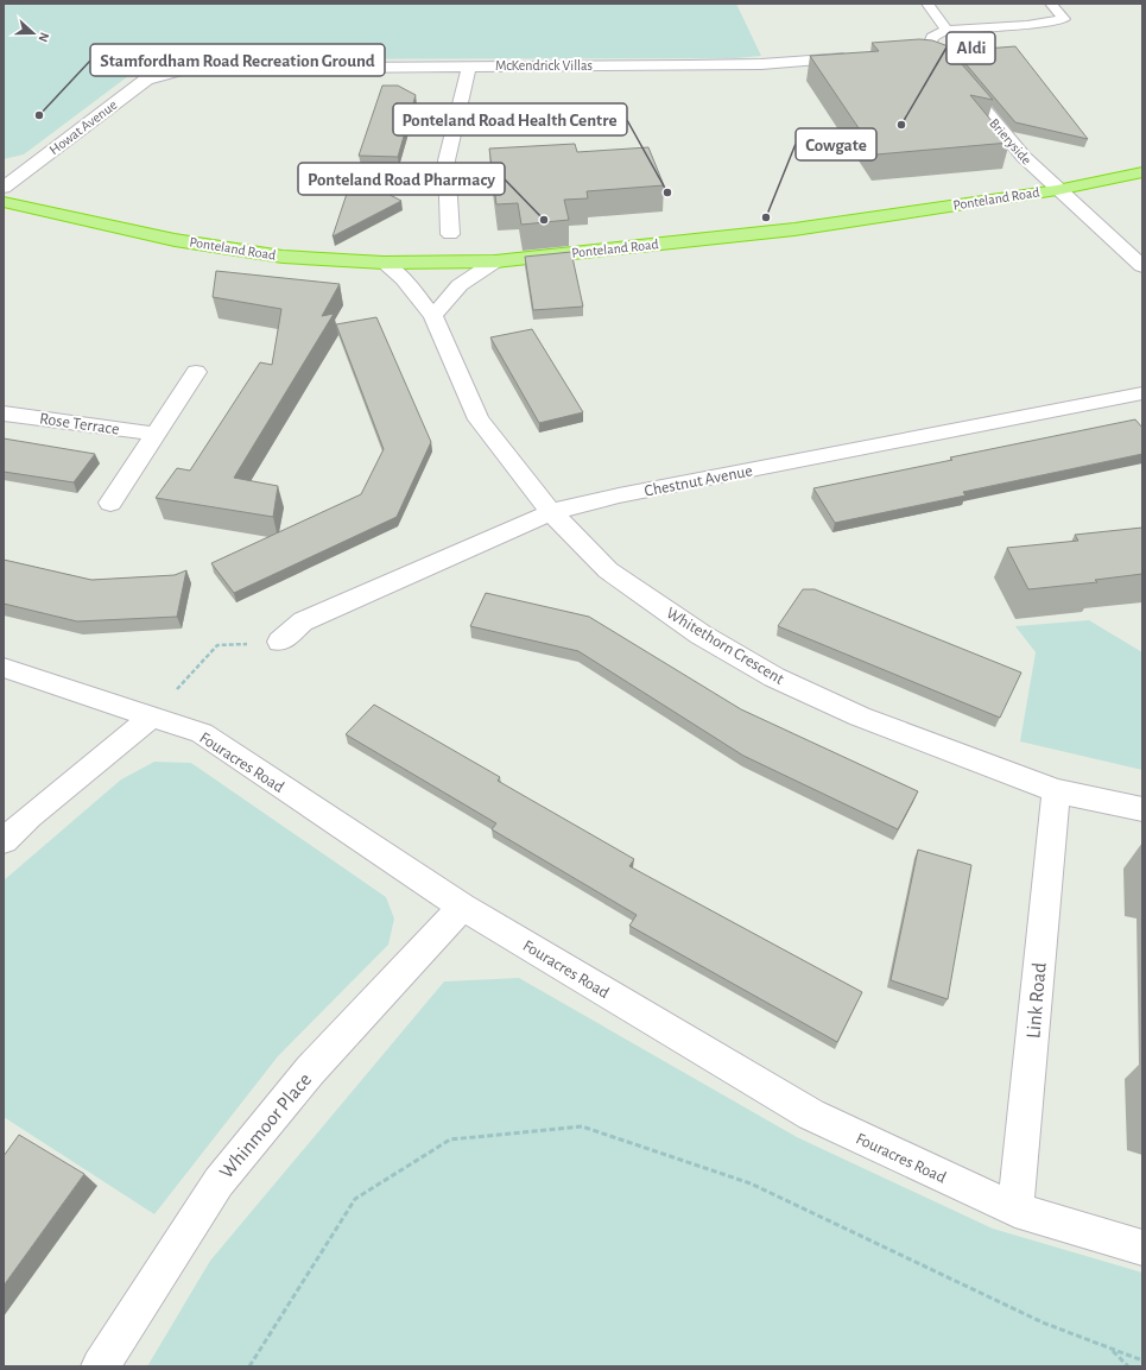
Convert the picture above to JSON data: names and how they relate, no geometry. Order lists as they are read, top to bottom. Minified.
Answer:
{"streets":{"highway":["Ponteland Road"],"street":["McKendrick Villas","Howat Avenue","Brieryside","Rose Terrace","Chestnut Avenue","Whitethorn Crescent","Fouracres Road","Link Road","Whinmoor Place"]},"crossings":[["McKendrick Villas","Howat Avenue"],["Brieryside","Ponteland Road"],["Ponteland Road","Whitethorn Crescent"],["Chestnut Avenue","Whitethorn Crescent"],["Whitethorn Crescent","Link Road"],["Fouracres Road","Link Road"],["Fouracres Road","Whinmoor Place"]],"places":["Stamfordham Road Recreation Ground","Aldi","Ponteland Road Health Centre","Cowgate","Ponteland Road Pharmacy"],"north":"right"}
